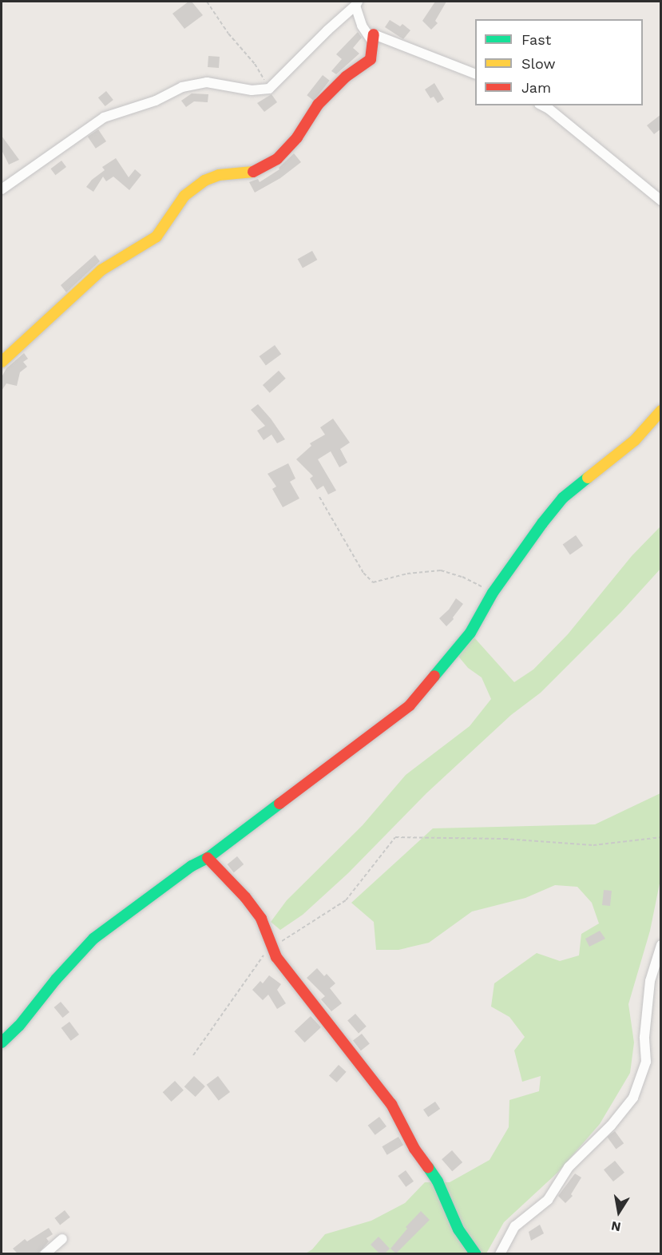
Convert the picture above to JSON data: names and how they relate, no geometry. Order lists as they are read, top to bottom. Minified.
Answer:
{"legend":["Fast","Slow","Jam"],"north":"bottom"}
